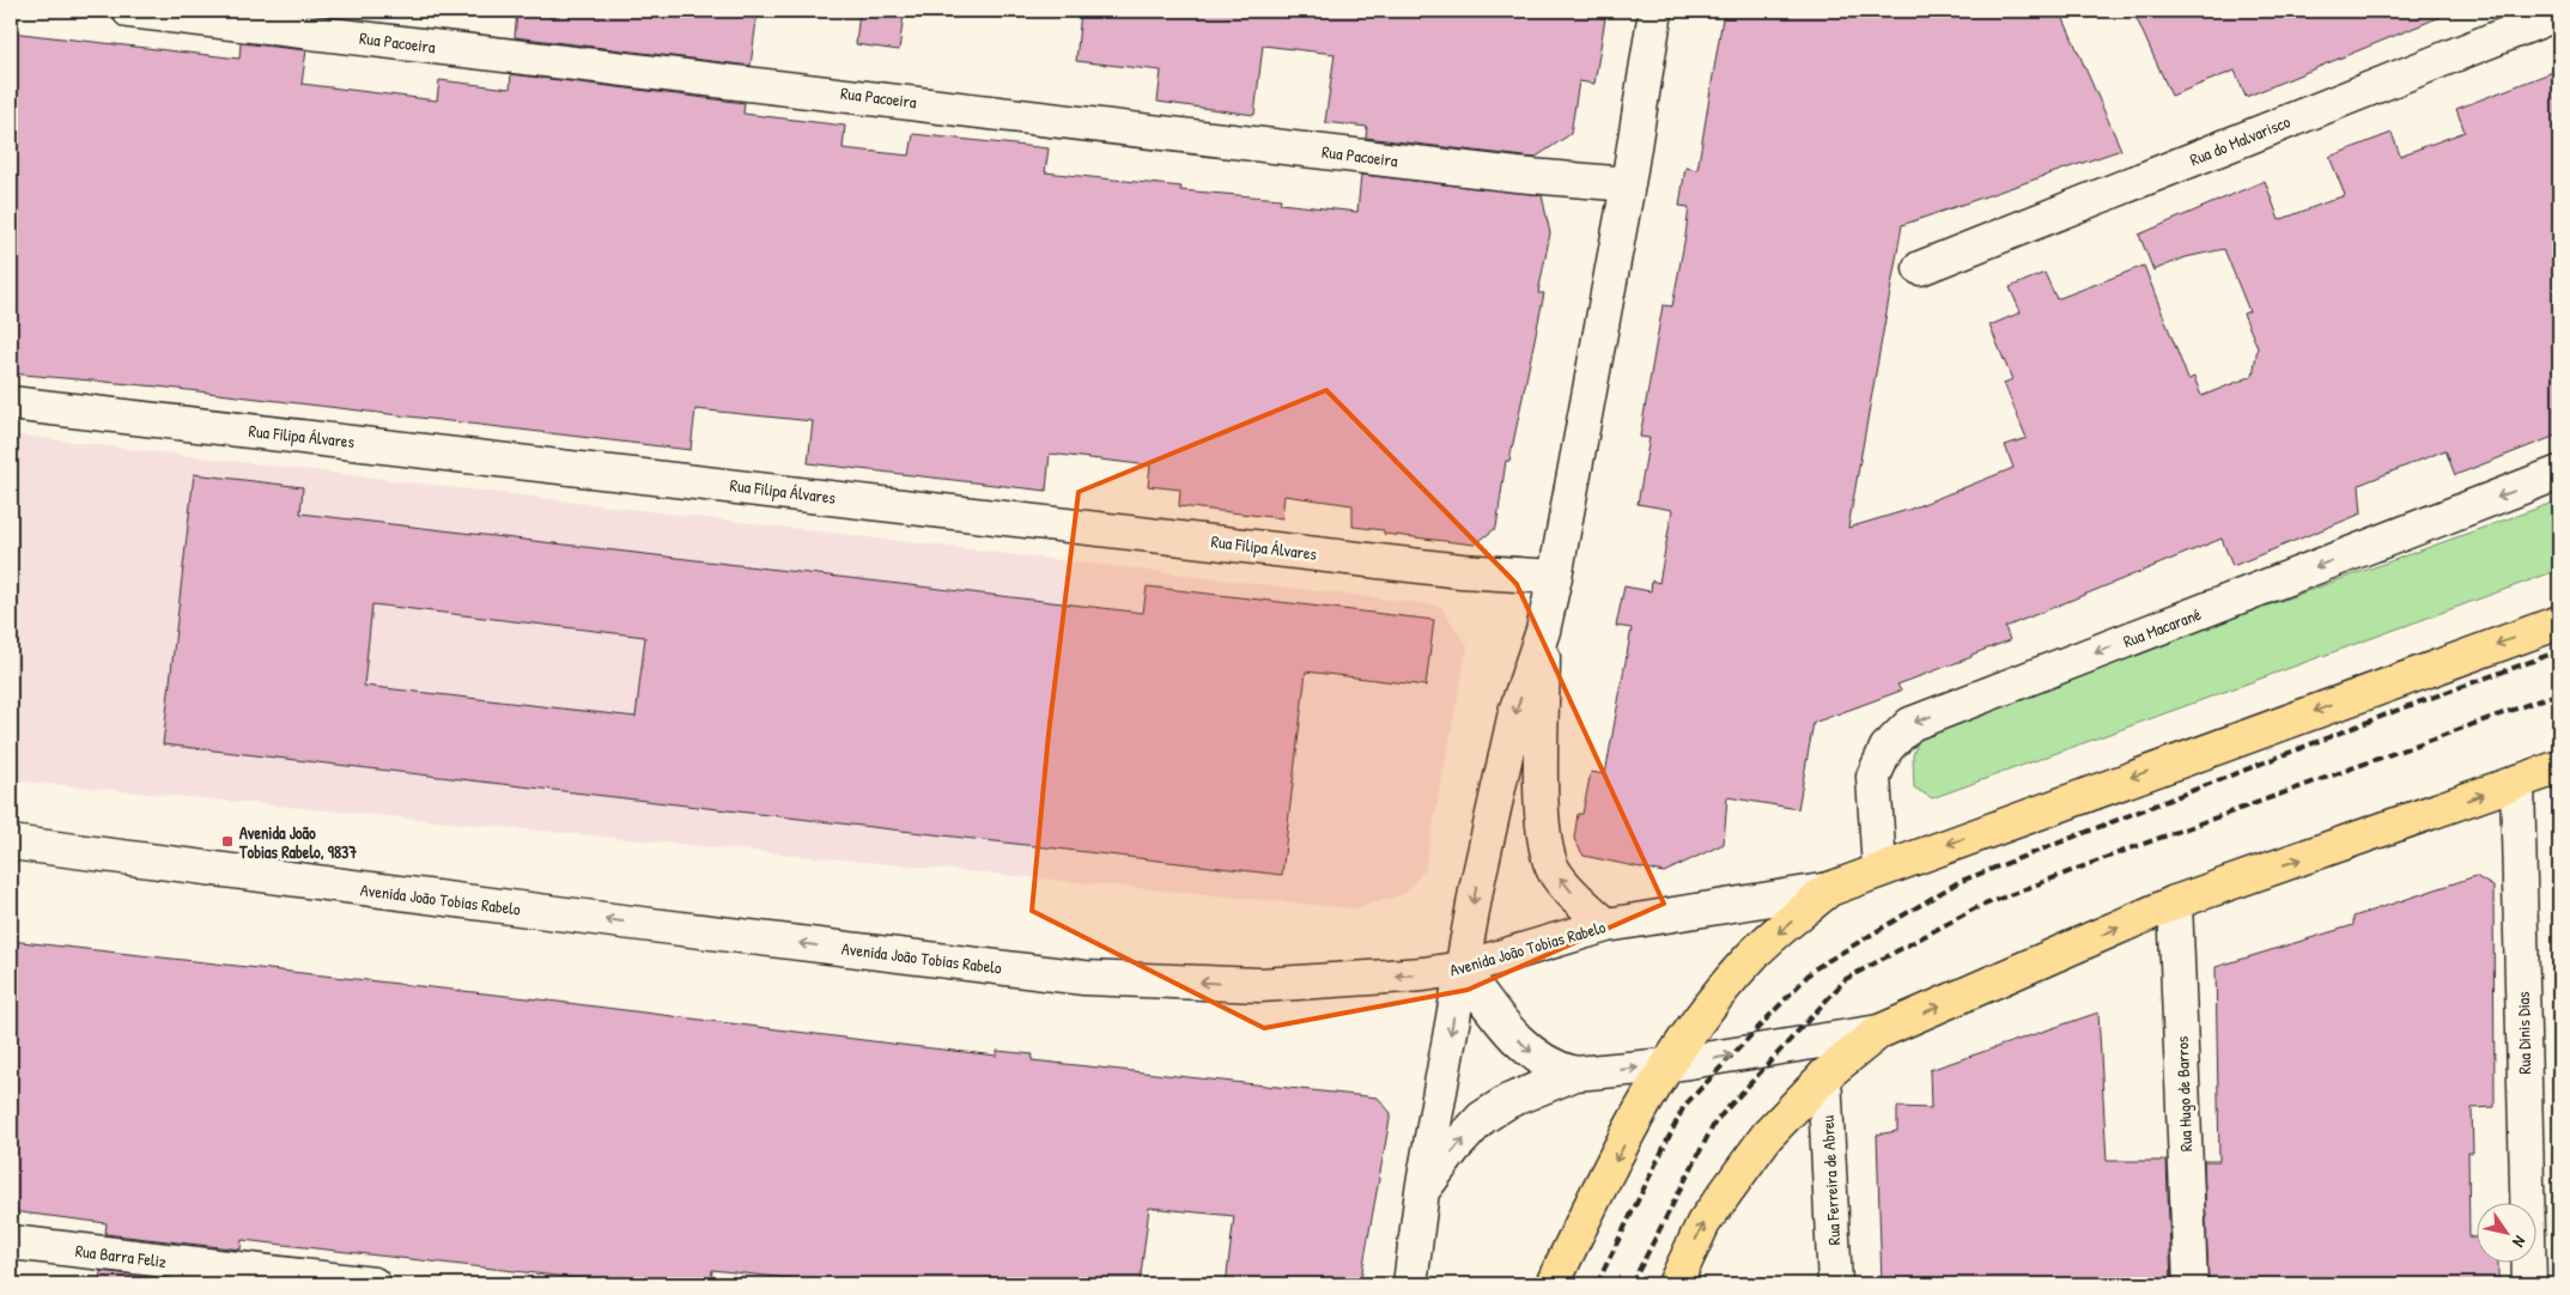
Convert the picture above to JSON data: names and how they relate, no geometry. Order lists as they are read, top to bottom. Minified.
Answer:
{"streets":{"street":["Rua Pacoeira","Rua do Malvarisco","Rua Filipa Álvares","Rua Macarané","Avenida João Tobias Rabelo","Rua Dinis Dias","Rua Hugo de Barros","Rua Ferreira de Abreu","Rua Barra Feliz"]},"one_way":["Rua Macarané","Avenida João Tobias Rabelo"],"places":{"transit":["Avenida João Tobias Rabelo, 9837"]},"north":"bottom right"}
